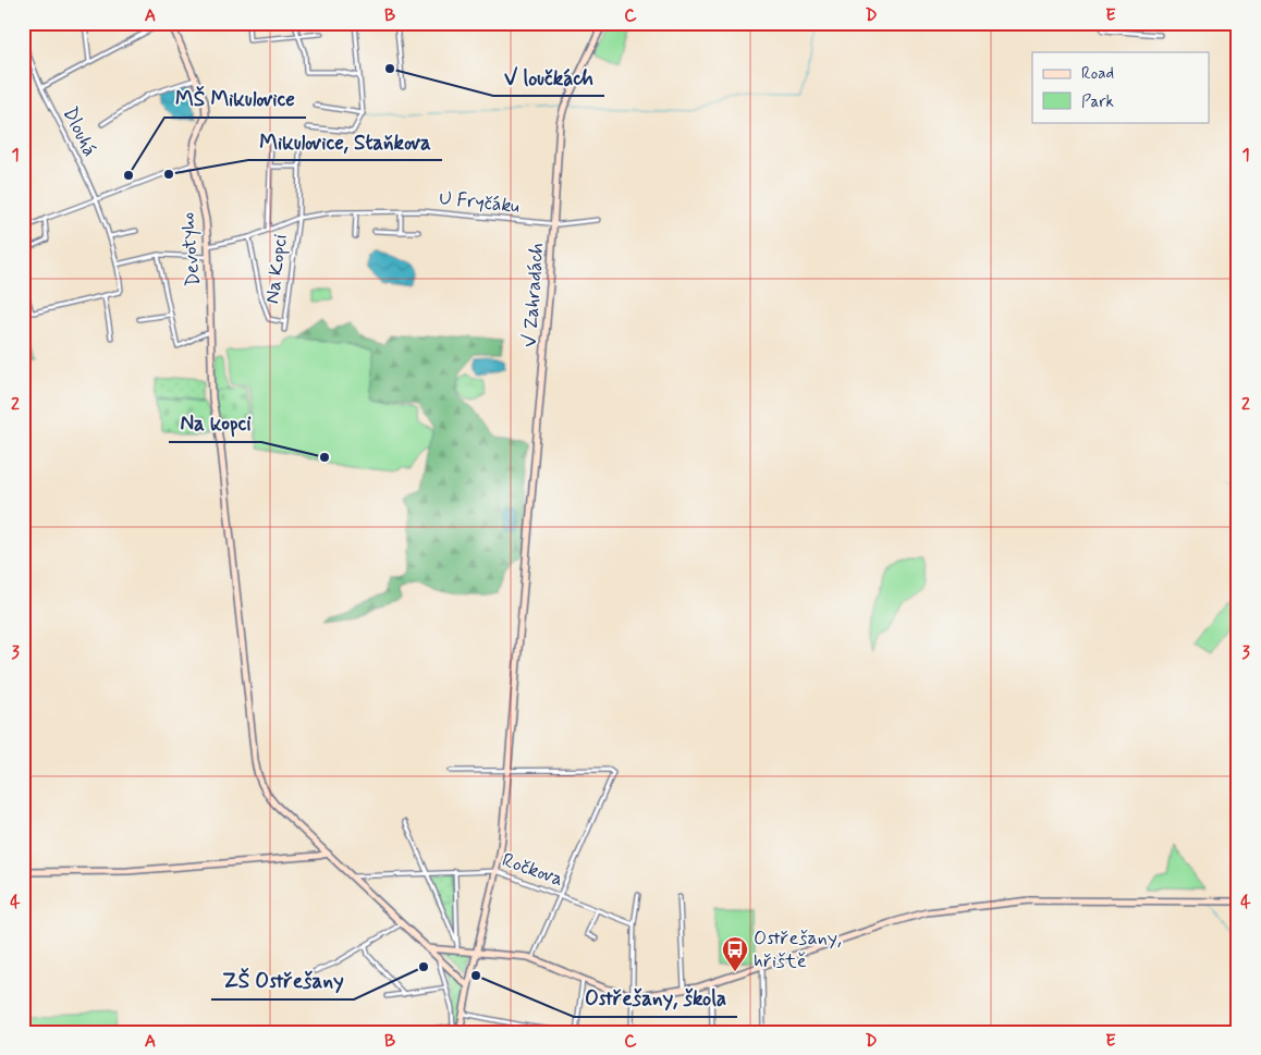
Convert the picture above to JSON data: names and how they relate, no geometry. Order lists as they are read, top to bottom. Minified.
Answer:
{"streets":{"street":["Dlouhá","U Fryčáku","Devotyho","Na Kopci","V Zahradách","Ročkova"]},"crossings":[["U Fryčáku","Na Kopci"],["U Fryčáku","V Zahradách"],["Devotyho","Na Kopci"],["Devotyho","V Zahradách"],["Devotyho","Ročkova"],["V Zahradách","Ročkova"]],"places":{"other":["V loučkách","Mikulovice, Staňkova","MŠ Mikulovice","Na kopci","ZŠ Ostřešany","Ostřešany, škola"],"bus stop":["Ostřešany, hřiště"]},"legend":["Road","Park"],"grid":{"columns":["A","B","C","D","E"],"rows":["1","2","3","4"]}}
